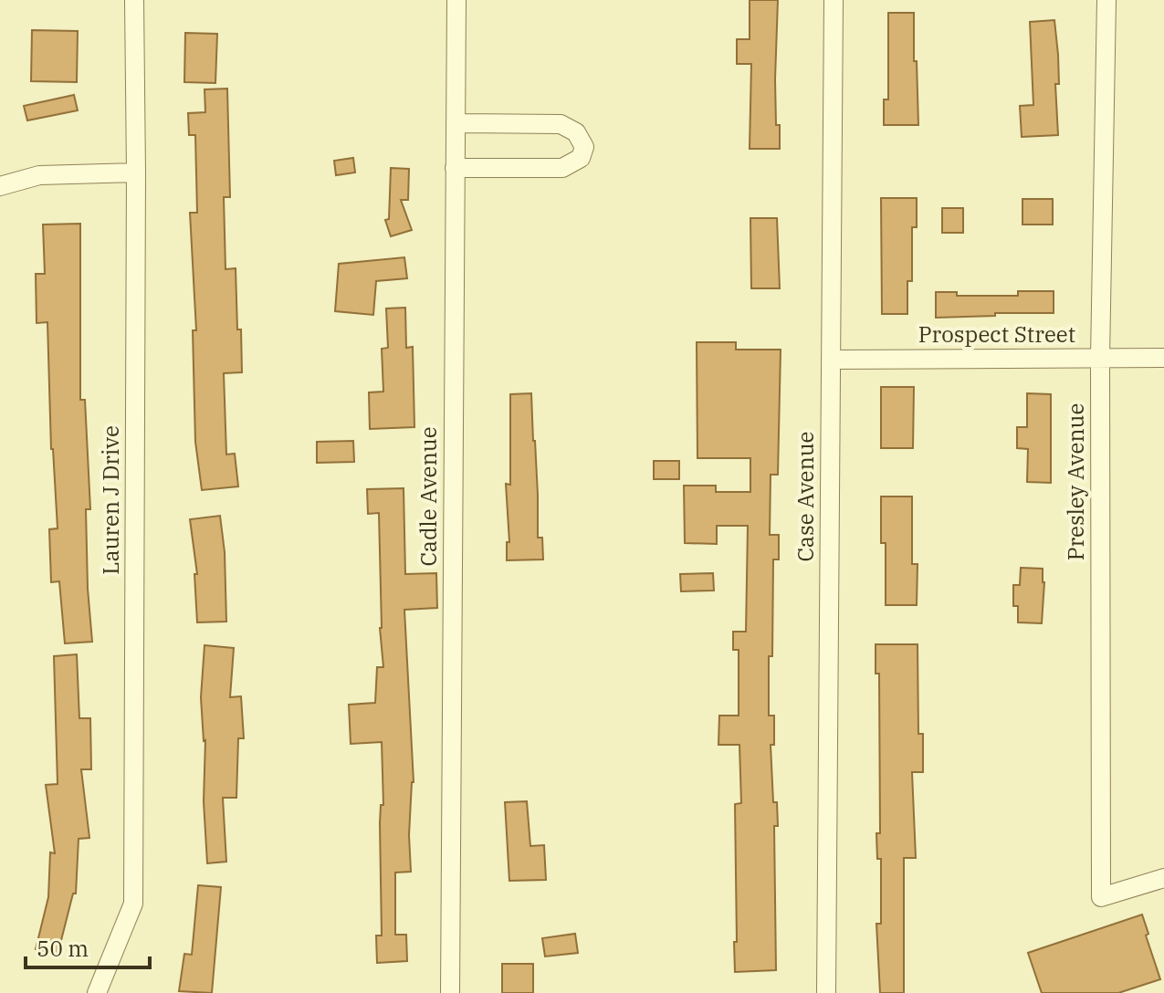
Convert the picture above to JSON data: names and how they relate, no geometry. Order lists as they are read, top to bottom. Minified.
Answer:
{"streets":{"street":["Prospect Street","Presley Avenue","Cadle Avenue","Case Avenue","Lauren J Drive"]},"crossings":[["Prospect Street","Presley Avenue"],["Prospect Street","Case Avenue"]],"scale_bar":"50 m"}
